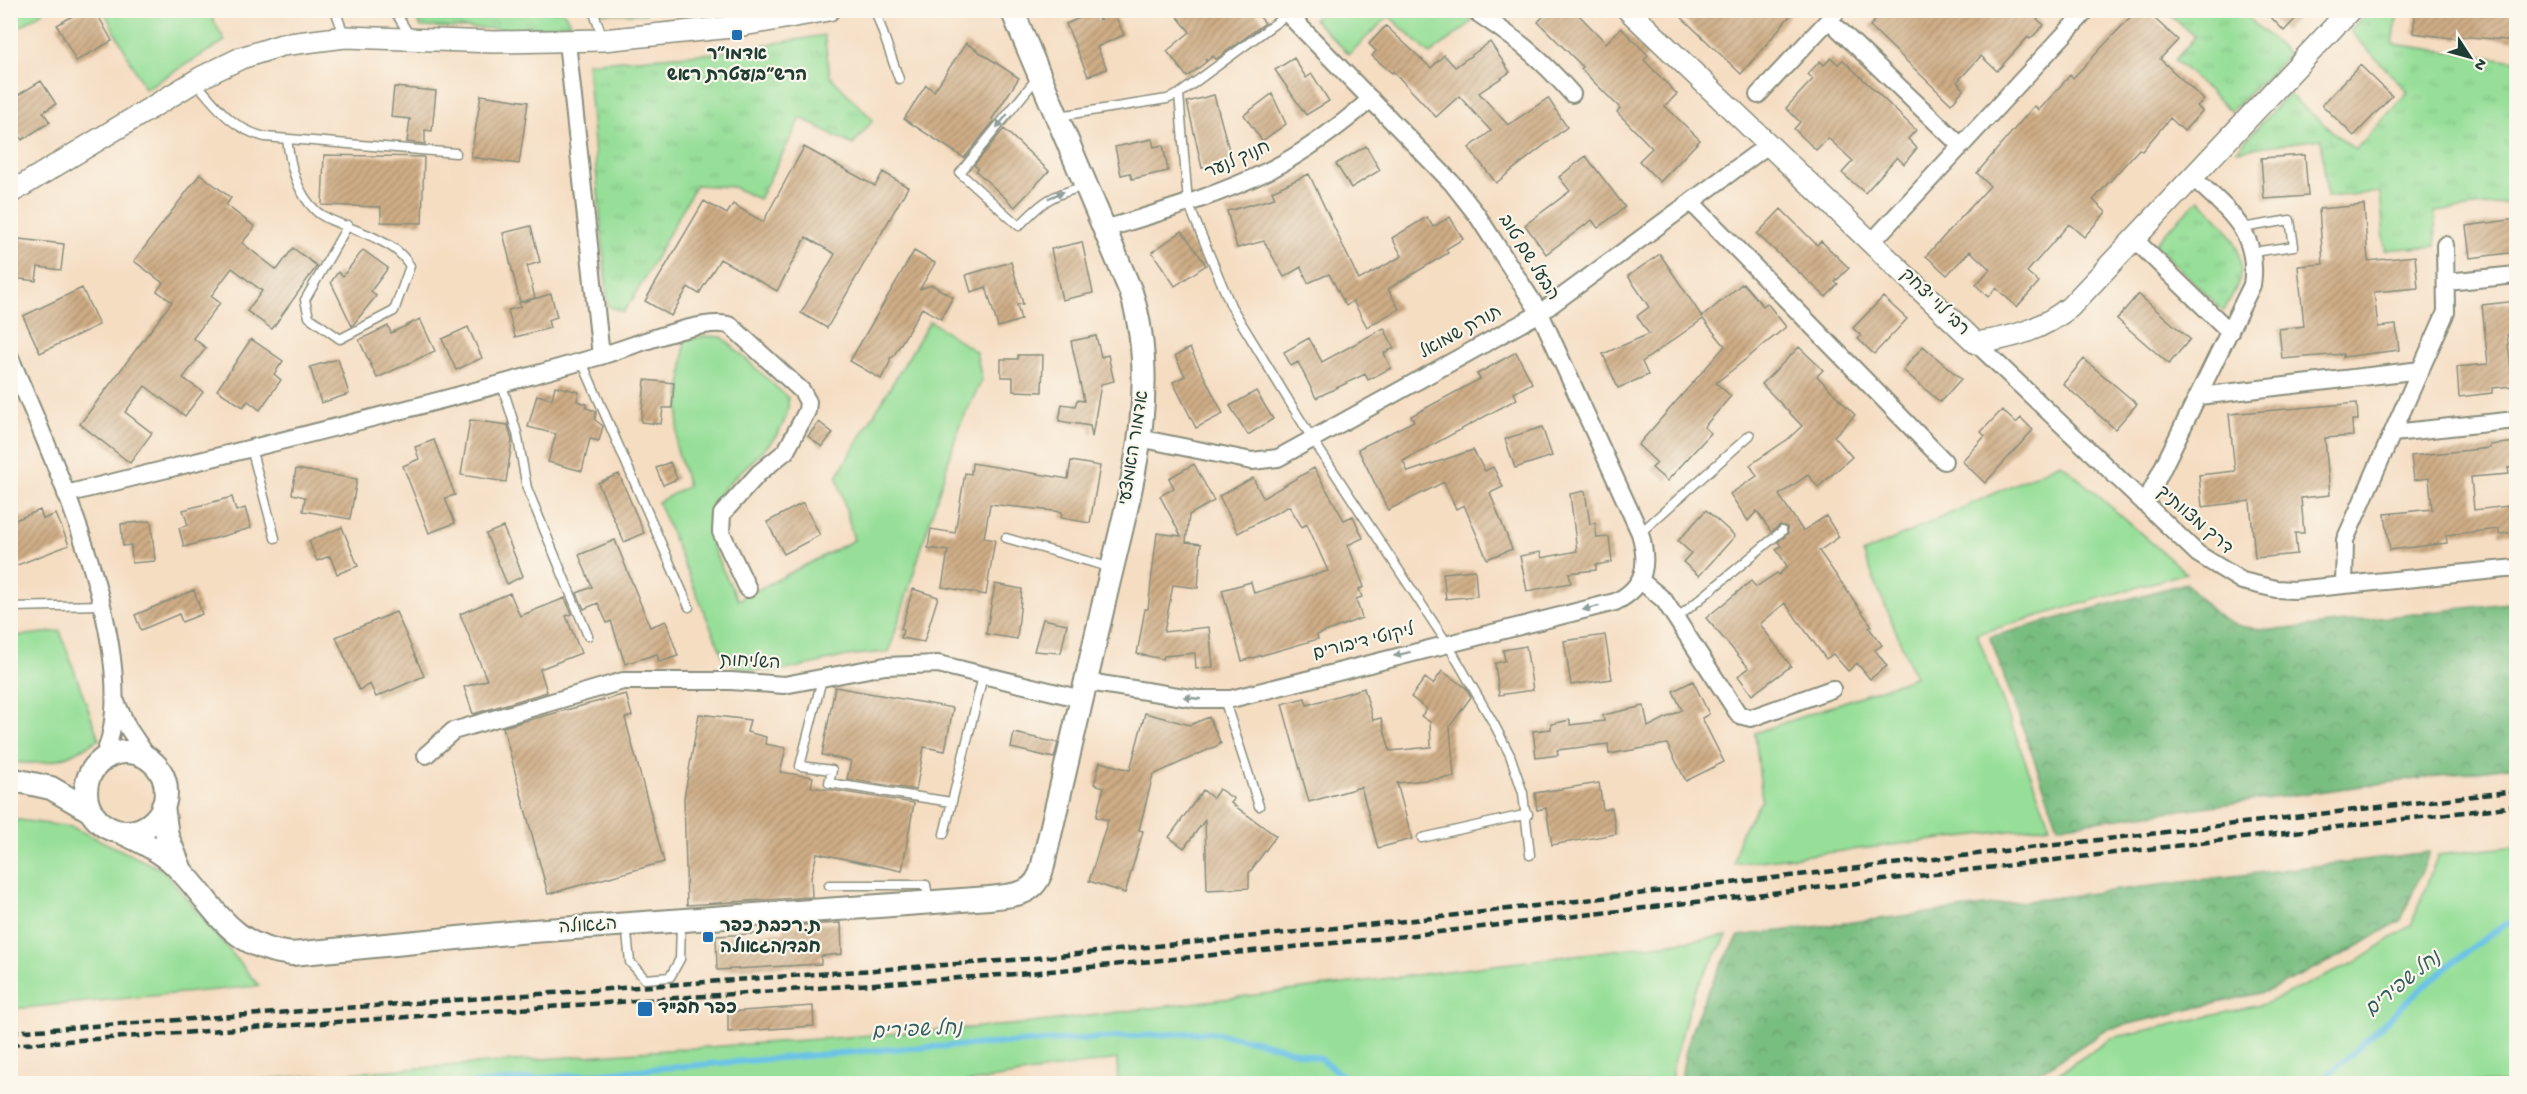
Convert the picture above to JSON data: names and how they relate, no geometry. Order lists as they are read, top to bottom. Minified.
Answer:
{"streets":{"main road":["אדמור האמצעי","הגאולה"],"street":["חנוך לנער","הבעל שם טוב","רבי לוי יצחק","תורת שמואל","דרך מצוותיך","ליקוטי דיבורים","השליחות"]},"crossings":[["חנוך לנער","הבעל שם טוב"],["חנוך לנער","אדמור האמצעי"],["הבעל שם טוב","תורת שמואל"],["הבעל שם טוב","ליקוטי דיבורים"],["רבי לוי יצחק","תורת שמואל"],["רבי לוי יצחק","דרך מצוותיך"],["תורת שמואל","אדמור האמצעי"],["אדמור האמצעי","ליקוטי דיבורים"],["אדמור האמצעי","השליחות"],["אדמור האמצעי","הגאולה"],["ליקוטי דיבורים","השליחות"]],"one_way":["ליקוטי דיבורים"],"water":["נחל שפירים"],"places":{"transit":["אדמו״ר הרש״ב/עטרת ראש","ת.רכבת כפר חבד/הגאולה","כפר חב\"ד"]},"north":"bottom right"}
